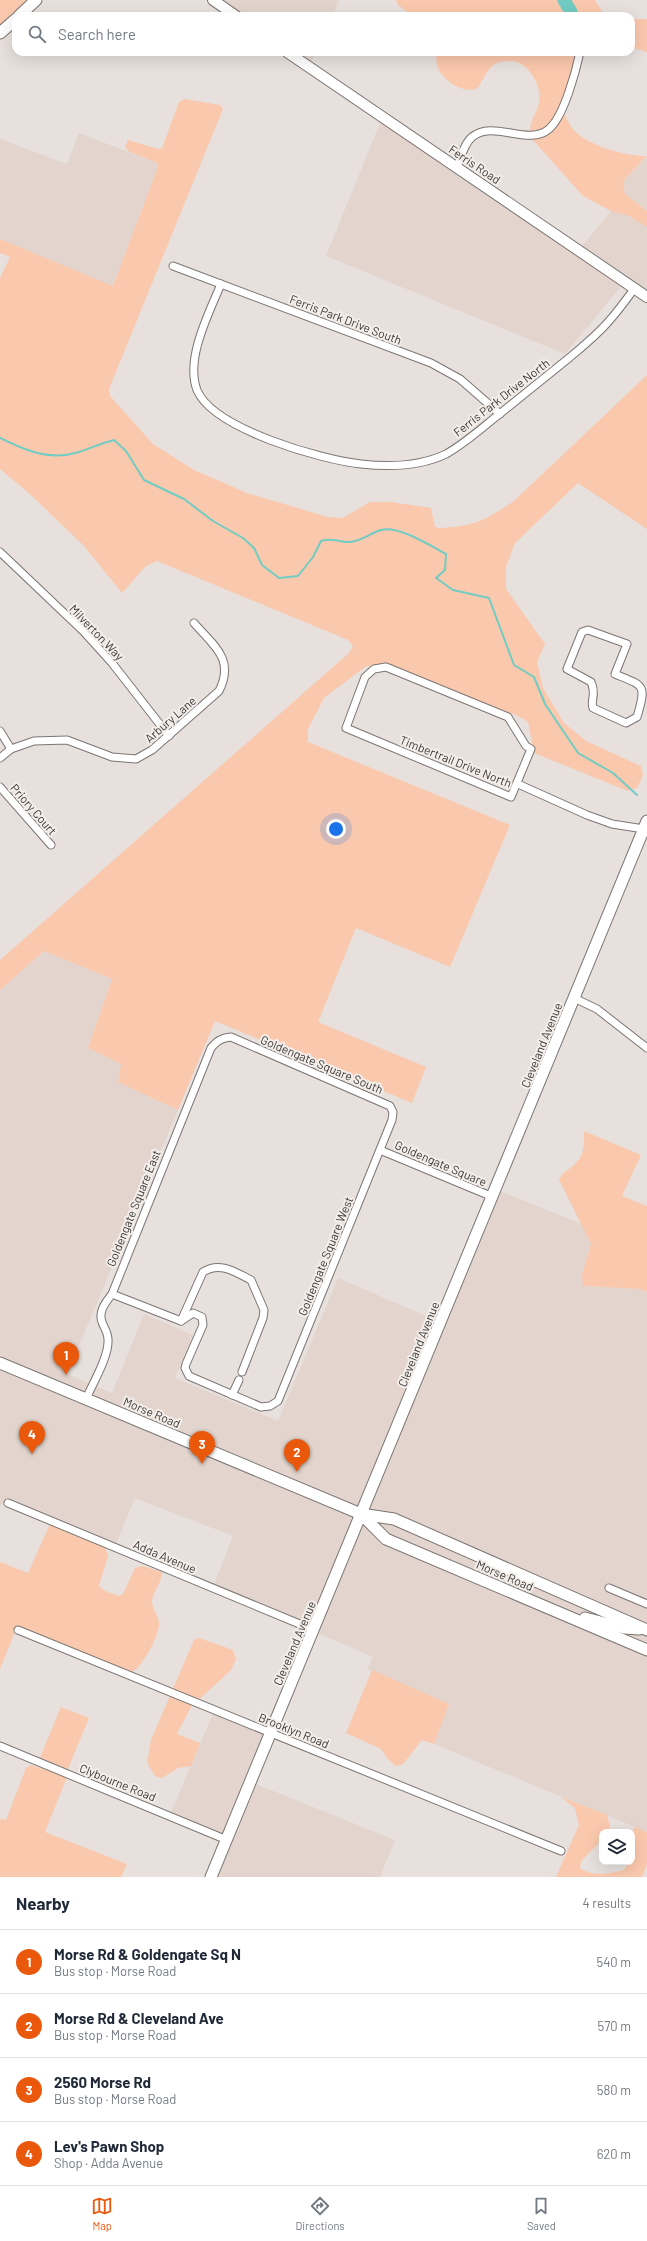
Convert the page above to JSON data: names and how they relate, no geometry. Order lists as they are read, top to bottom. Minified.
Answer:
{"streets":{"main road":["Ferris Road","Cleveland Avenue","Morse Road"],"street":["Ferris Park Drive South","Ferris Park Drive North","Milverton Way","Arbury Lane","Timbertrail Drive North","Priory Court","Goldengate Square South","Goldengate Square","Goldengate Square East","Goldengate Square West","Adda Avenue","Brooklyn Road","Clybourne Road"]},"crossings":[["Ferris Road","Ferris Park Drive North"],["Ferris Park Drive South","Ferris Park Drive North"],["Milverton Way","Arbury Lane"],["Timbertrail Drive North","Cleveland Avenue"],["Cleveland Avenue","Goldengate Square"],["Cleveland Avenue","Morse Road"],["Cleveland Avenue","Adda Avenue"],["Cleveland Avenue","Brooklyn Road"],["Cleveland Avenue","Clybourne Road"],["Goldengate Square South","Goldengate Square East"],["Goldengate Square South","Goldengate Square West"],["Goldengate Square","Goldengate Square West"],["Goldengate Square East","Morse Road"]],"page":{"search":"Search here","pins":["1","4","3","2"],"heading":["Nearby","4 results"],"list":[{"mark":"1","name":"Morse Rd & Goldengate Sq N","note":"Bus stop · Morse Road","value":"540 m"},{"mark":"2","name":"Morse Rd & Cleveland Ave","note":"Bus stop · Morse Road","value":"570 m"},{"mark":"3","name":"2560 Morse Rd","note":"Bus stop · Morse Road","value":"580 m"},{"mark":"4","name":"Lev's Pawn Shop","note":"Shop · Adda Avenue","value":"620 m"}],"nav":["Map","Directions","Saved"]}}
